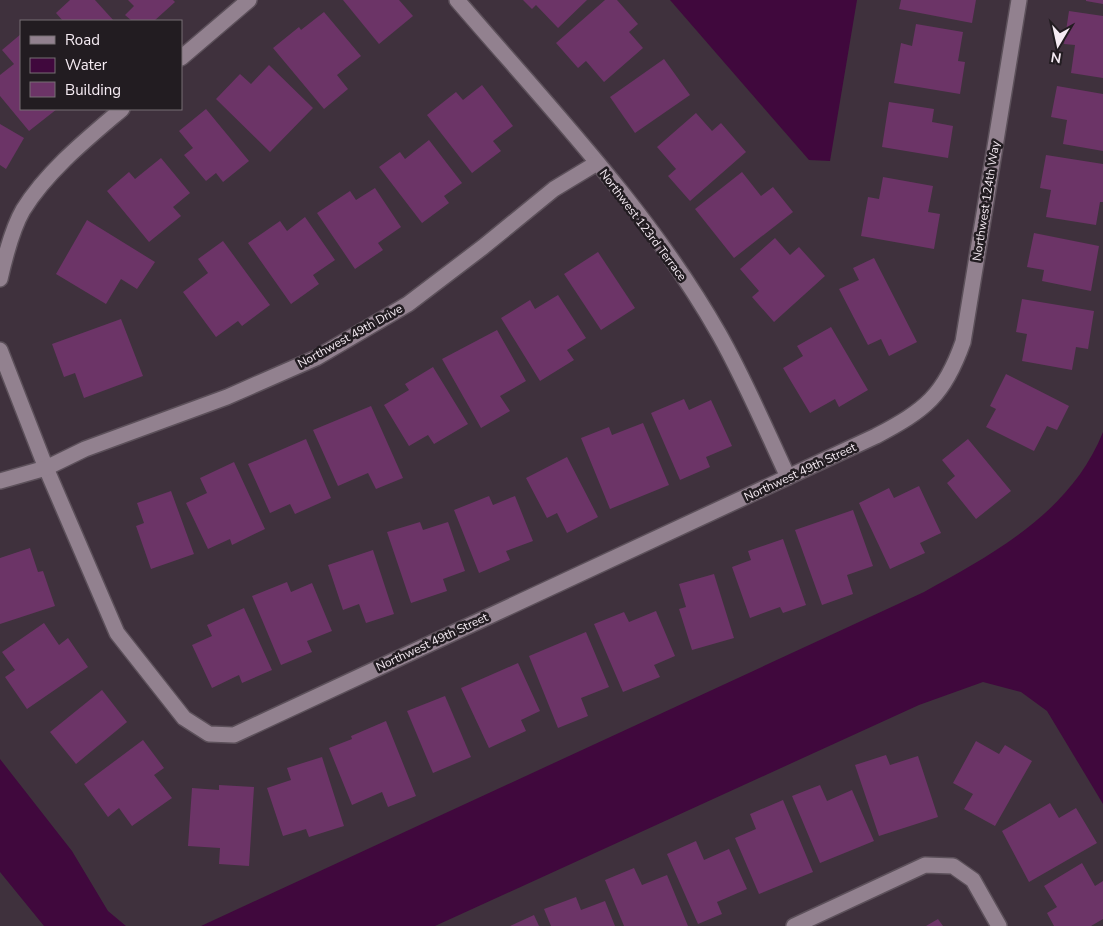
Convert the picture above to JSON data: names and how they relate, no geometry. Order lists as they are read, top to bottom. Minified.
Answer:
{"streets":{"street":["Northwest 124th Way","Northwest 123rd Terrace","Northwest 49th Drive","Northwest 49th Street"]},"crossings":[["Northwest 124th Way","Northwest 49th Street"],["Northwest 123rd Terrace","Northwest 49th Drive"],["Northwest 123rd Terrace","Northwest 49th Street"],["Northwest 49th Drive","Northwest 49th Street"]],"legend":["Road","Water","Building"],"north":"bottom"}
